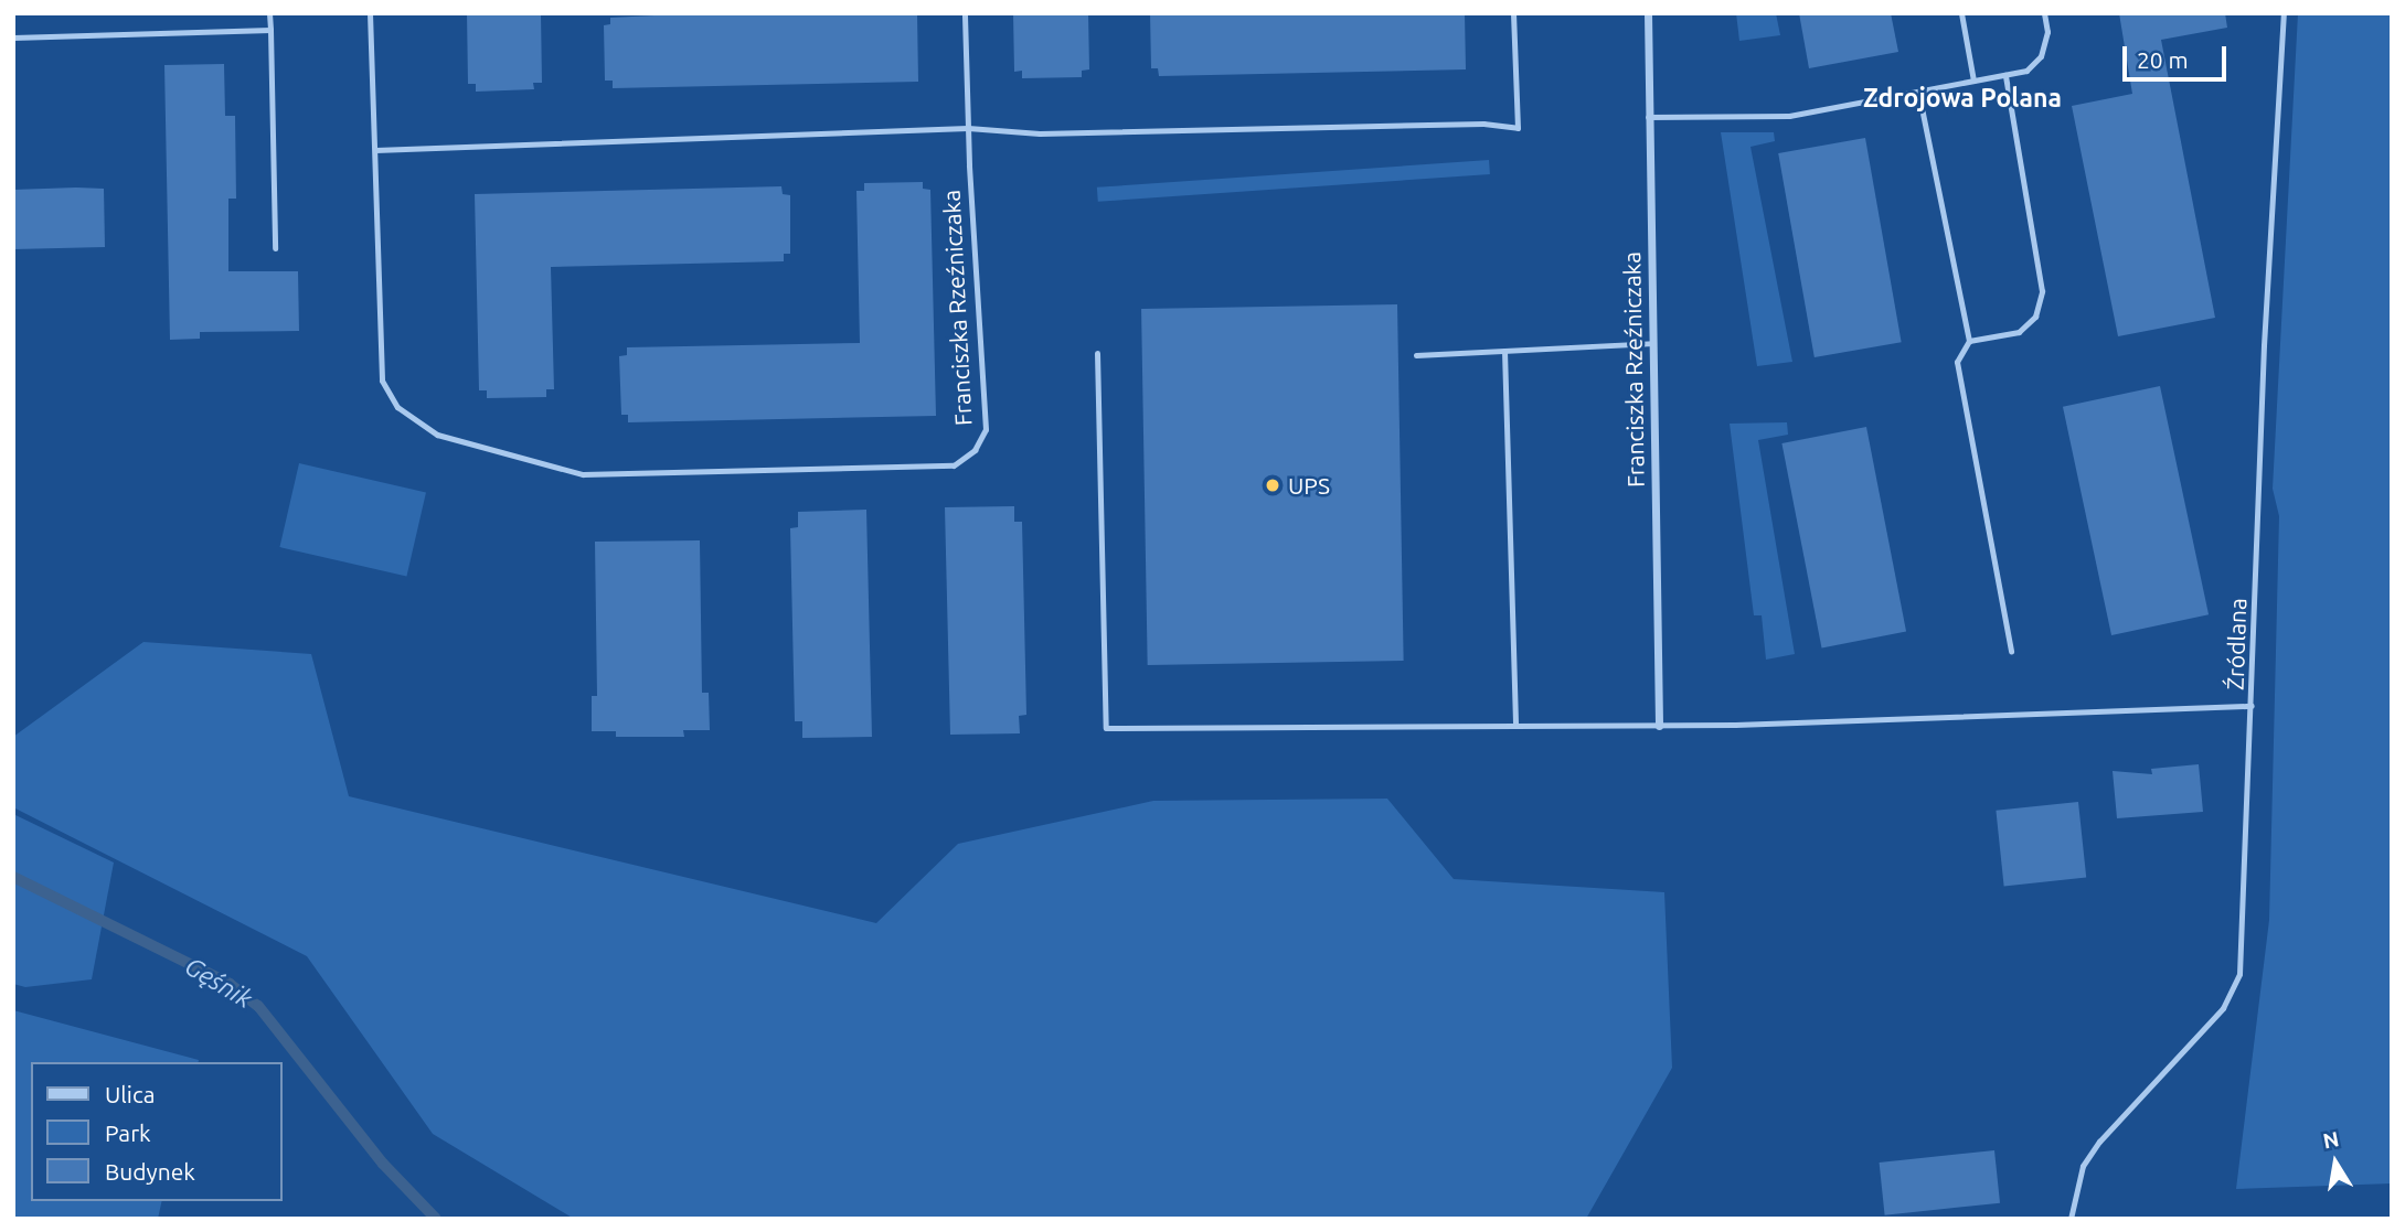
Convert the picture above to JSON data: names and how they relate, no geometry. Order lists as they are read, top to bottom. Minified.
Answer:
{"streets":{"street":["Franciszka Rzeźniczaka"],"lane":["Źródlana"]},"districts":["Zdrojowa Polana"],"water":["Gęśnik"],"places":["UPS"],"legend":["Ulica","Park","Budynek"],"scale_bar":"20 m","north":"top"}
